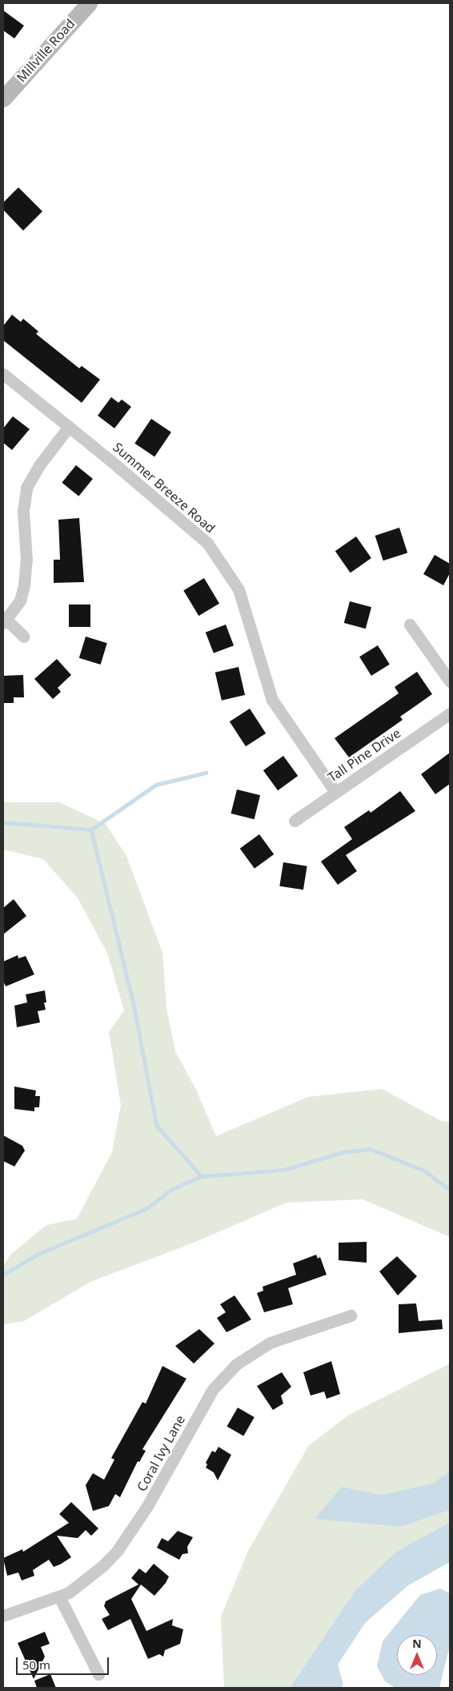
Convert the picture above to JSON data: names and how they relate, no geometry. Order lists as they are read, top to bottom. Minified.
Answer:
{"streets":{"street":["Millville Road","Summer Breeze Road","Tall Pine Drive","Coral Ivy Lane"]},"crossings":[["Summer Breeze Road","Tall Pine Drive"]],"scale_bar":"50 m","north":"top"}
